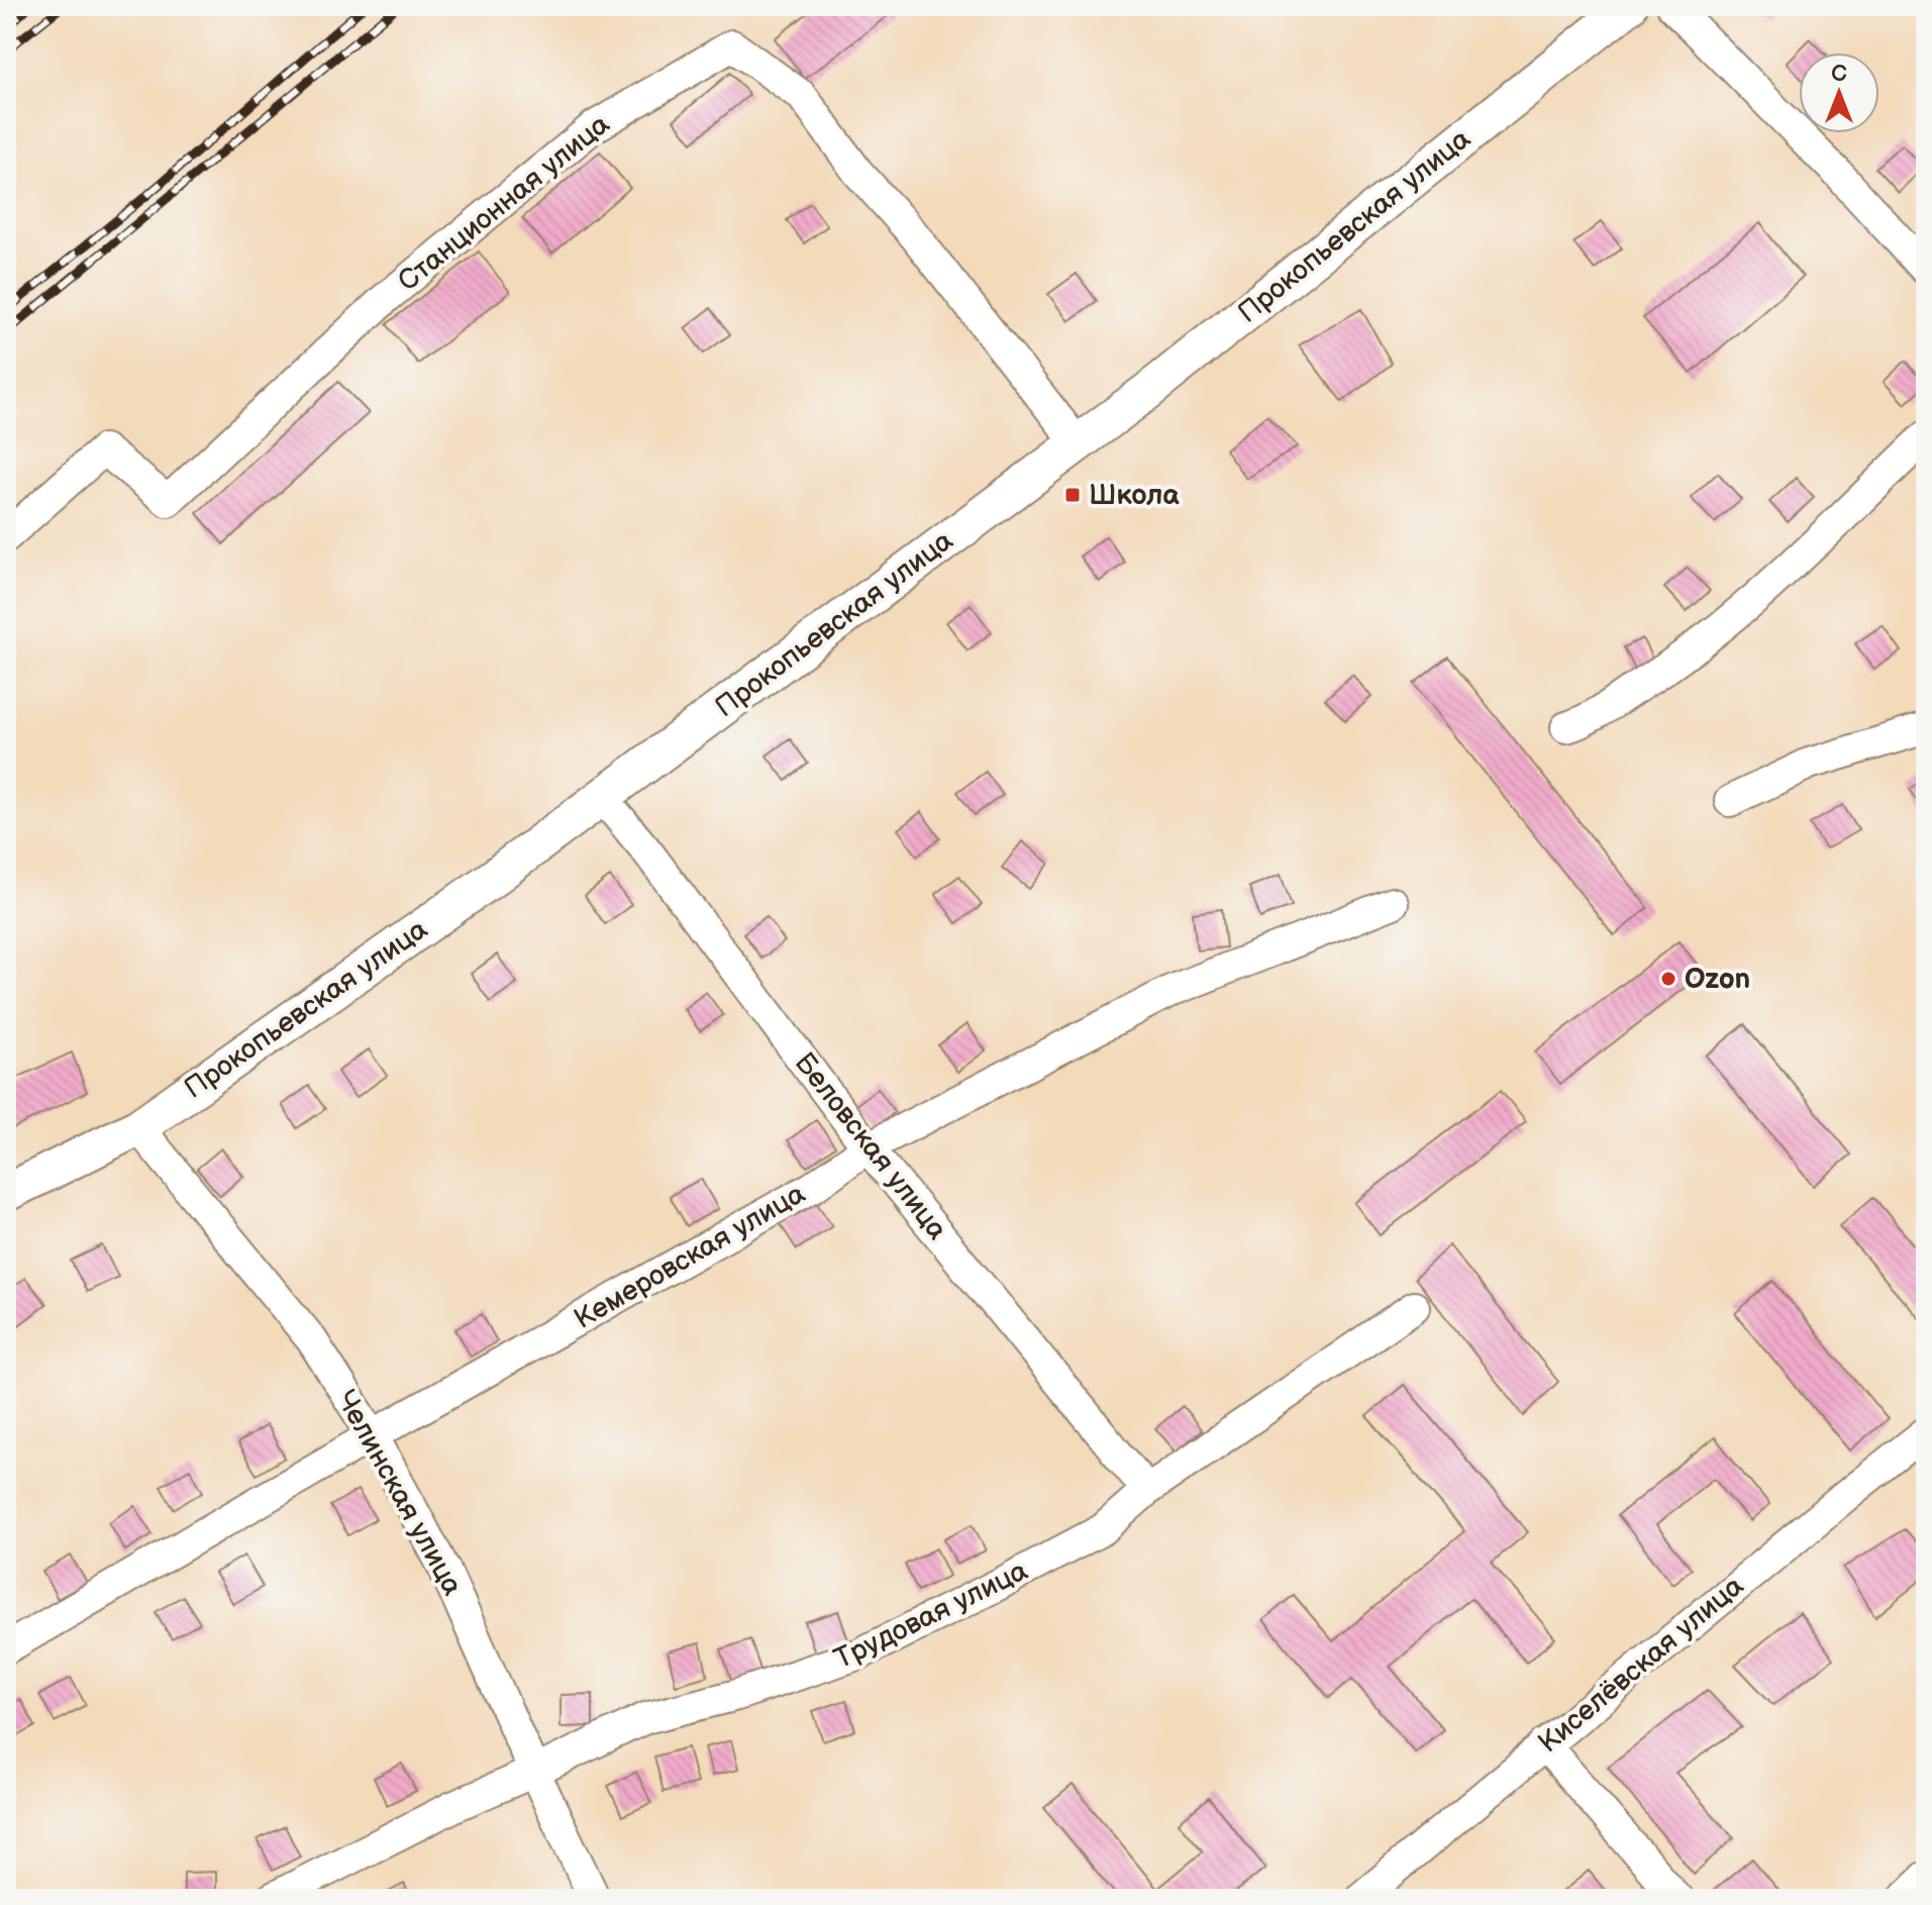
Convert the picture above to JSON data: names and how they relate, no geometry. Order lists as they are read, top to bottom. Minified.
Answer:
{"streets":{"main road":["Прокопьевская улица"],"street":["Станционная улица","Беловская улица","Кемеровская улица","Челинская улица","Трудовая улица","Киселёвская улица"]},"crossings":[["Станционная улица","Прокопьевская улица"],["Прокопьевская улица","Беловская улица"],["Прокопьевская улица","Челинская улица"],["Беловская улица","Кемеровская улица"],["Беловская улица","Трудовая улица"],["Кемеровская улица","Челинская улица"],["Челинская улица","Трудовая улица"]],"places":{"transit":["Школа"],"other":["Ozon"]},"north":"top"}
